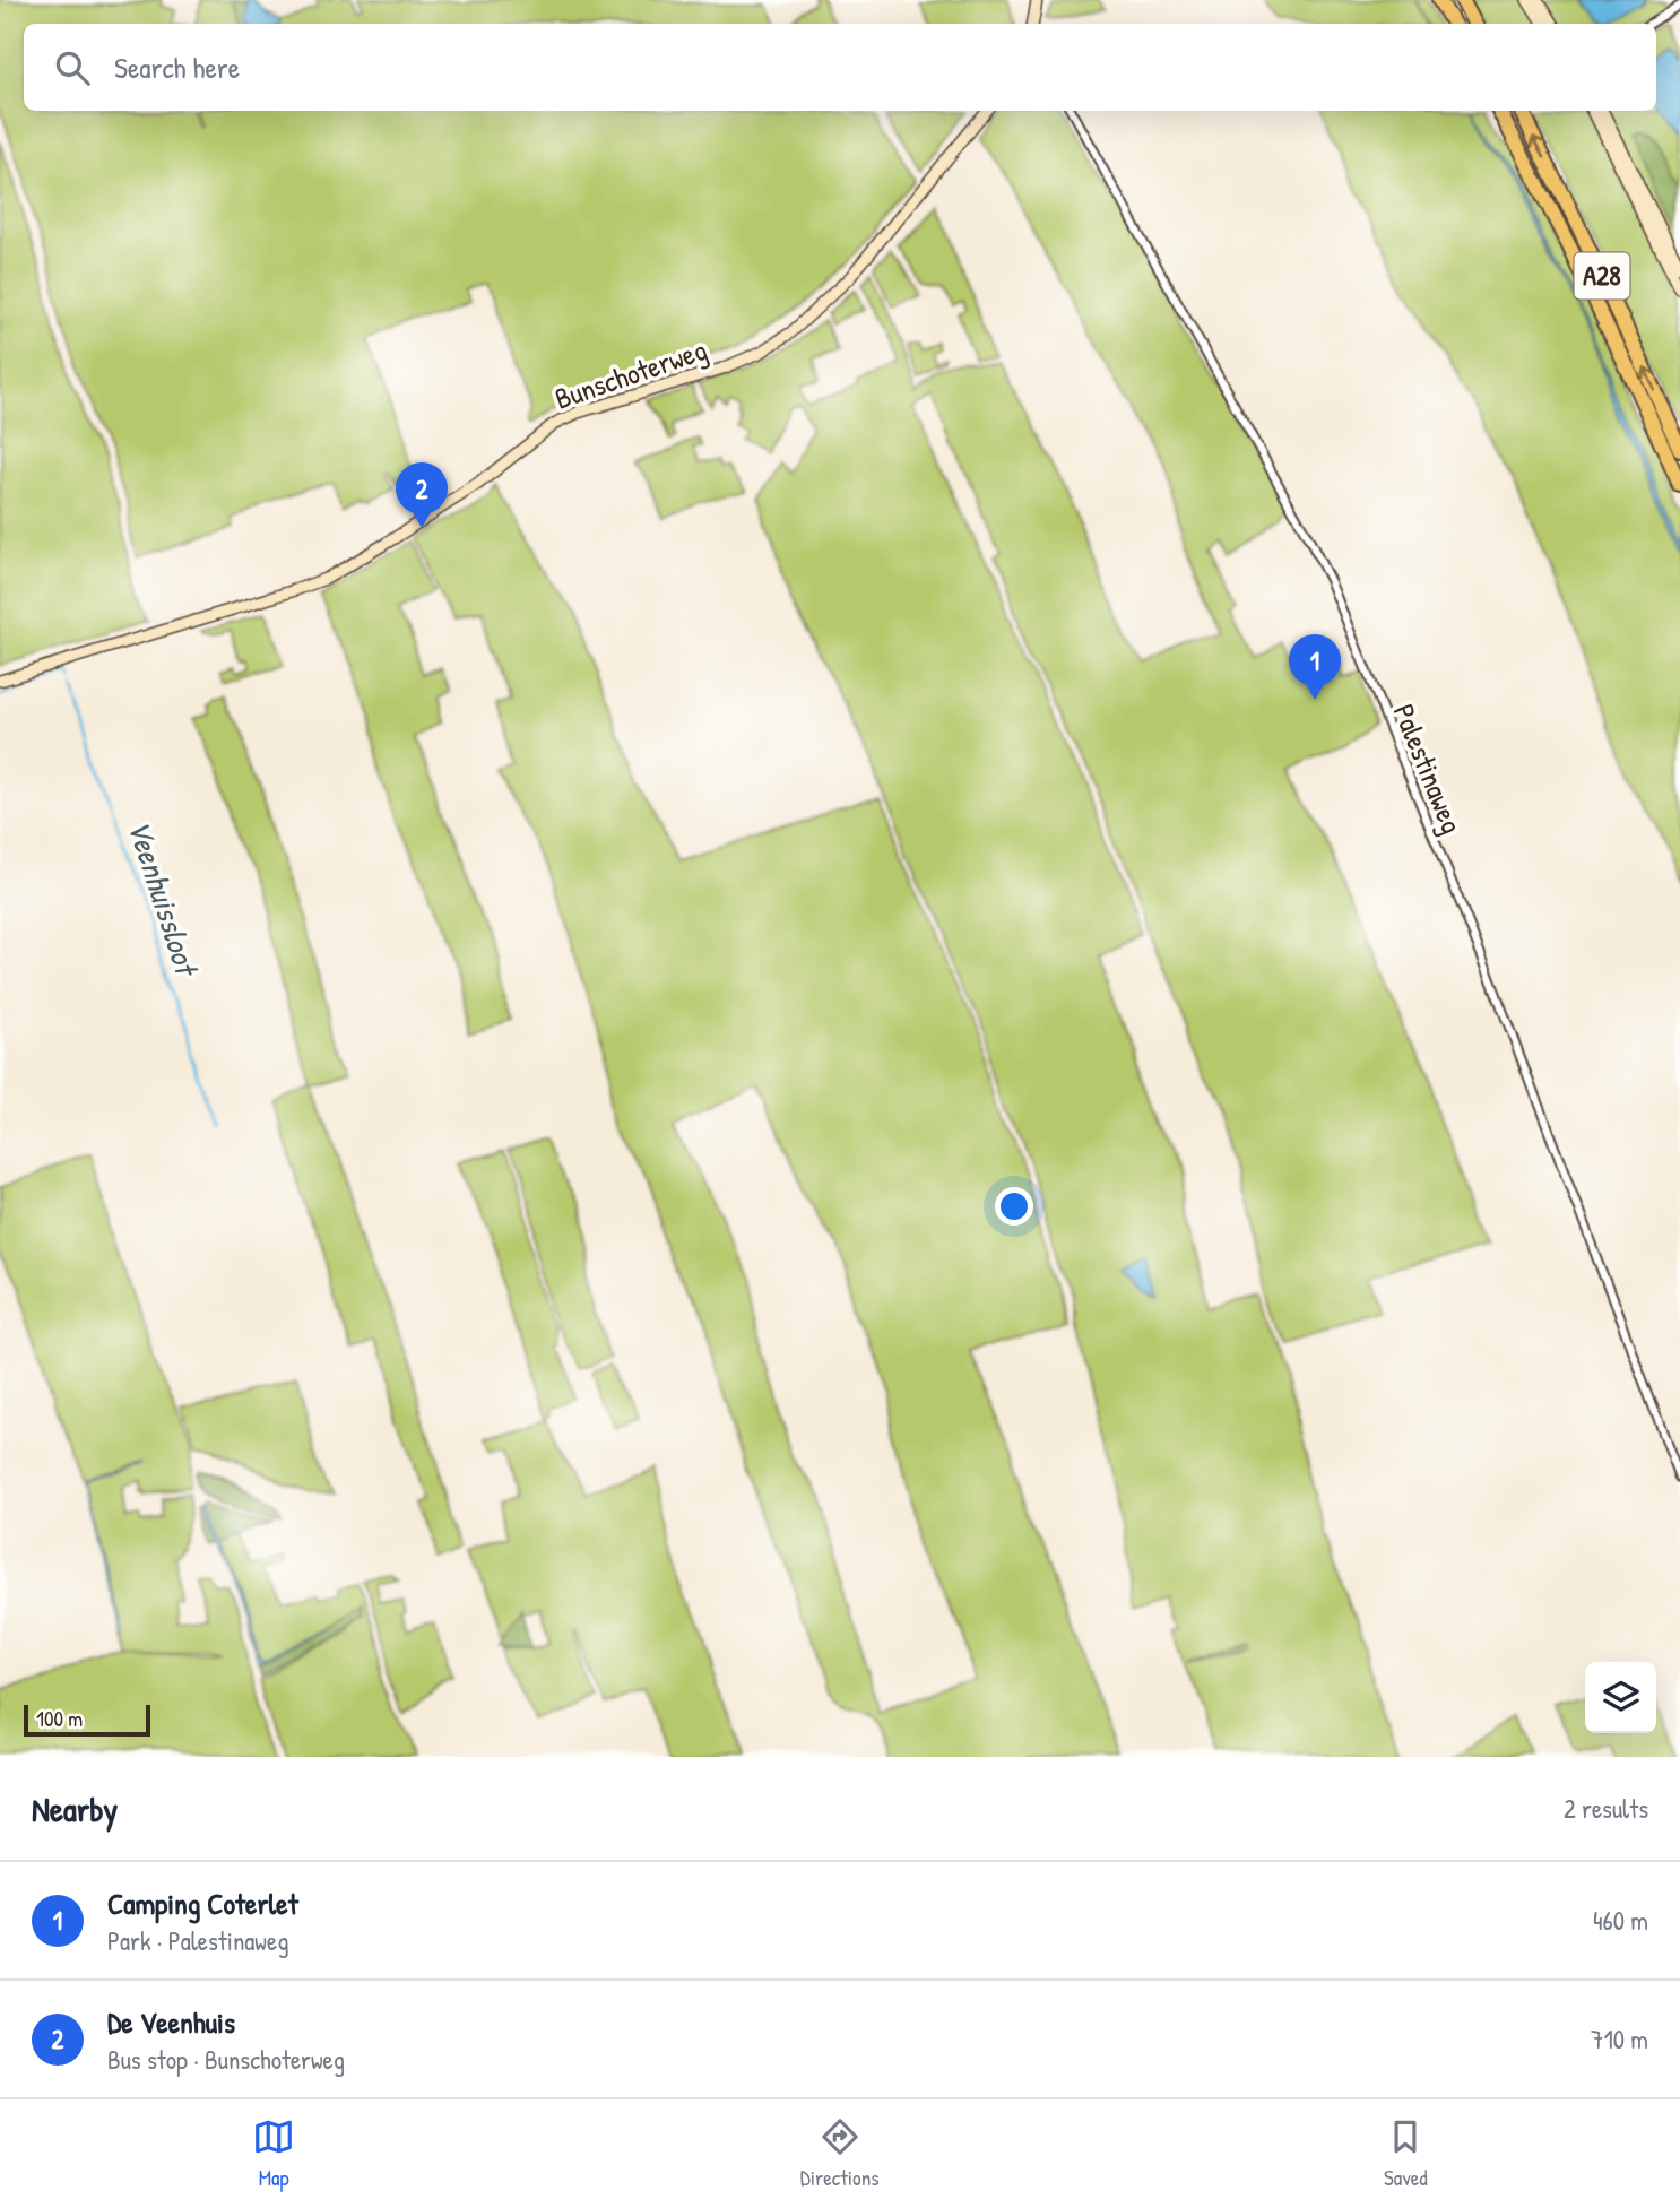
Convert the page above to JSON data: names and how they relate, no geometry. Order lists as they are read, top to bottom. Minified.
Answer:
{"streets":{"highway":["A28"],"main road":["Bunschoterweg"],"street":["Palestinaweg"]},"water":["Veenhuissloot"],"scale_bar":"100 m","page":{"search":"Search here","pins":["2","1"],"scale":"100 m","heading":["Nearby","2 results"],"list":[{"mark":"1","name":"Camping Coterlet","note":"Park · Palestinaweg","value":"460 m"},{"mark":"2","name":"De Veenhuis","note":"Bus stop · Bunschoterweg","value":"710 m"}],"nav":["Map","Directions","Saved"]}}
